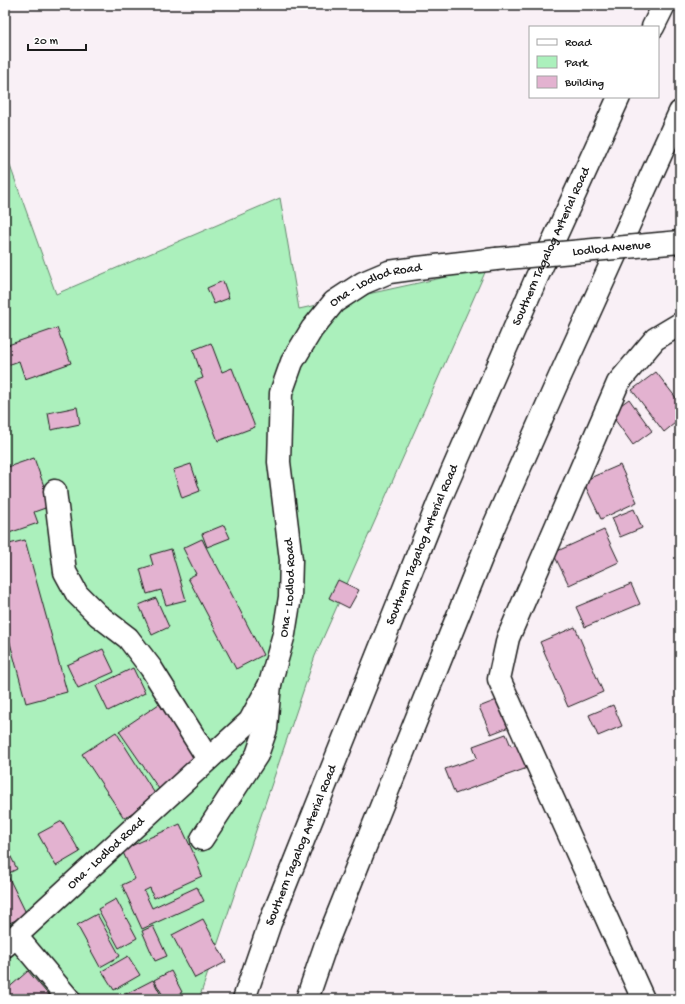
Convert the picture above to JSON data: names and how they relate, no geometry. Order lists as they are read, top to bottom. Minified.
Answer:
{"streets":{"main road":["Southern Tagalog Arterial Road","Lodlod Avenue","Ona - Lodlod Road"]},"crossings":[["Lodlod Avenue","Ona - Lodlod Road"]],"legend":["Road","Park","Building"],"scale_bar":"20 m"}
